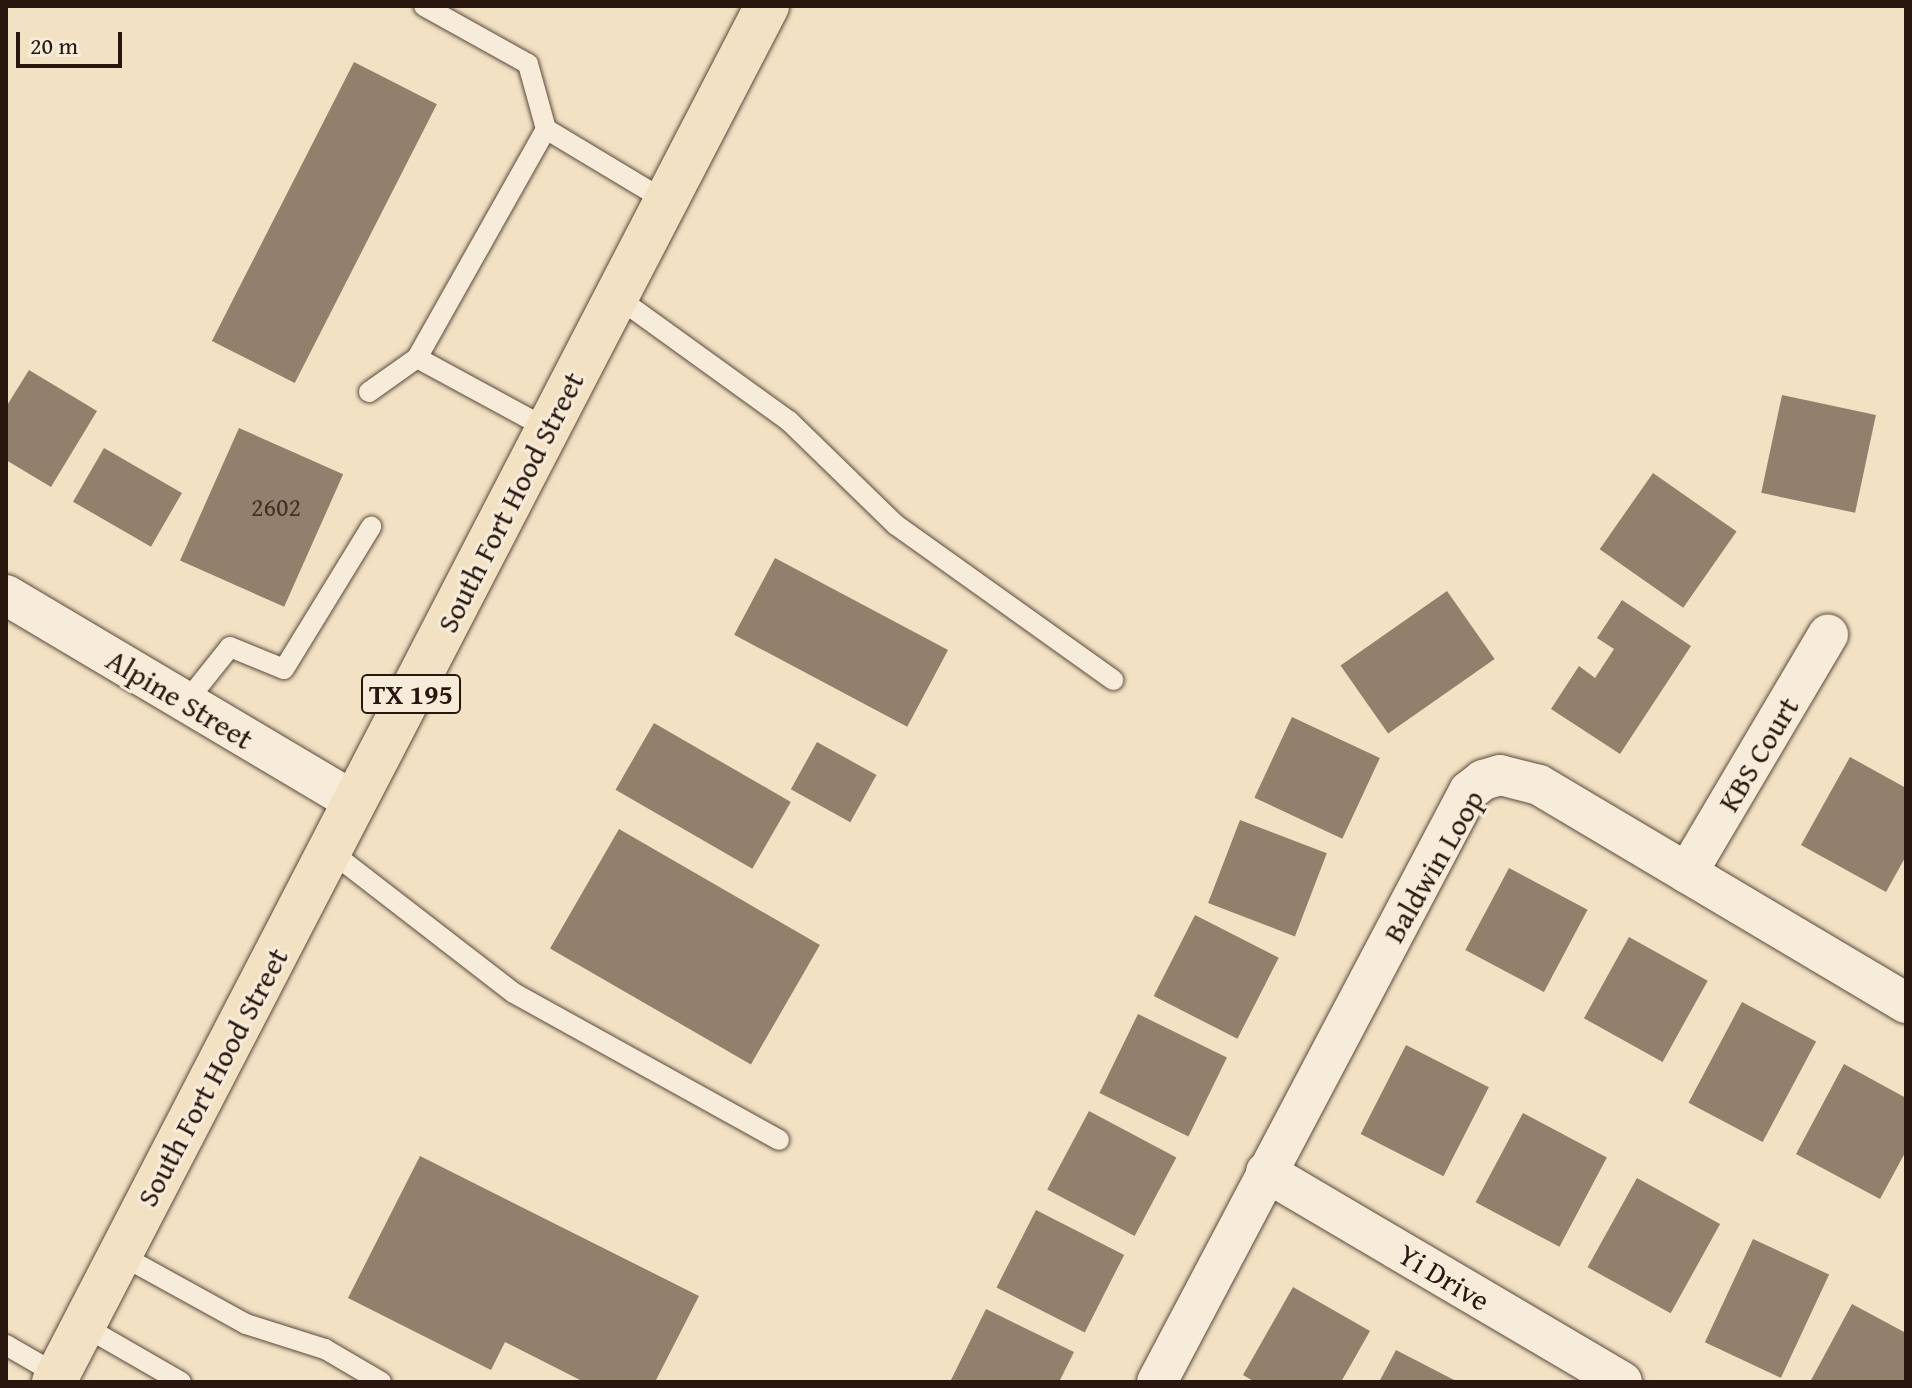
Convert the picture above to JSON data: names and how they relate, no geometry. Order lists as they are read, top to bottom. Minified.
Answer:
{"streets":{"highway":["South Fort Hood Street","TX 195"],"street":["Alpine Street","KBS Court","Baldwin Loop","Yi Drive"]},"crossings":[["South Fort Hood Street","Alpine Street"],["KBS Court","Baldwin Loop"],["Baldwin Loop","Yi Drive"]],"house_numbers":["2602"],"scale_bar":"20 m"}
